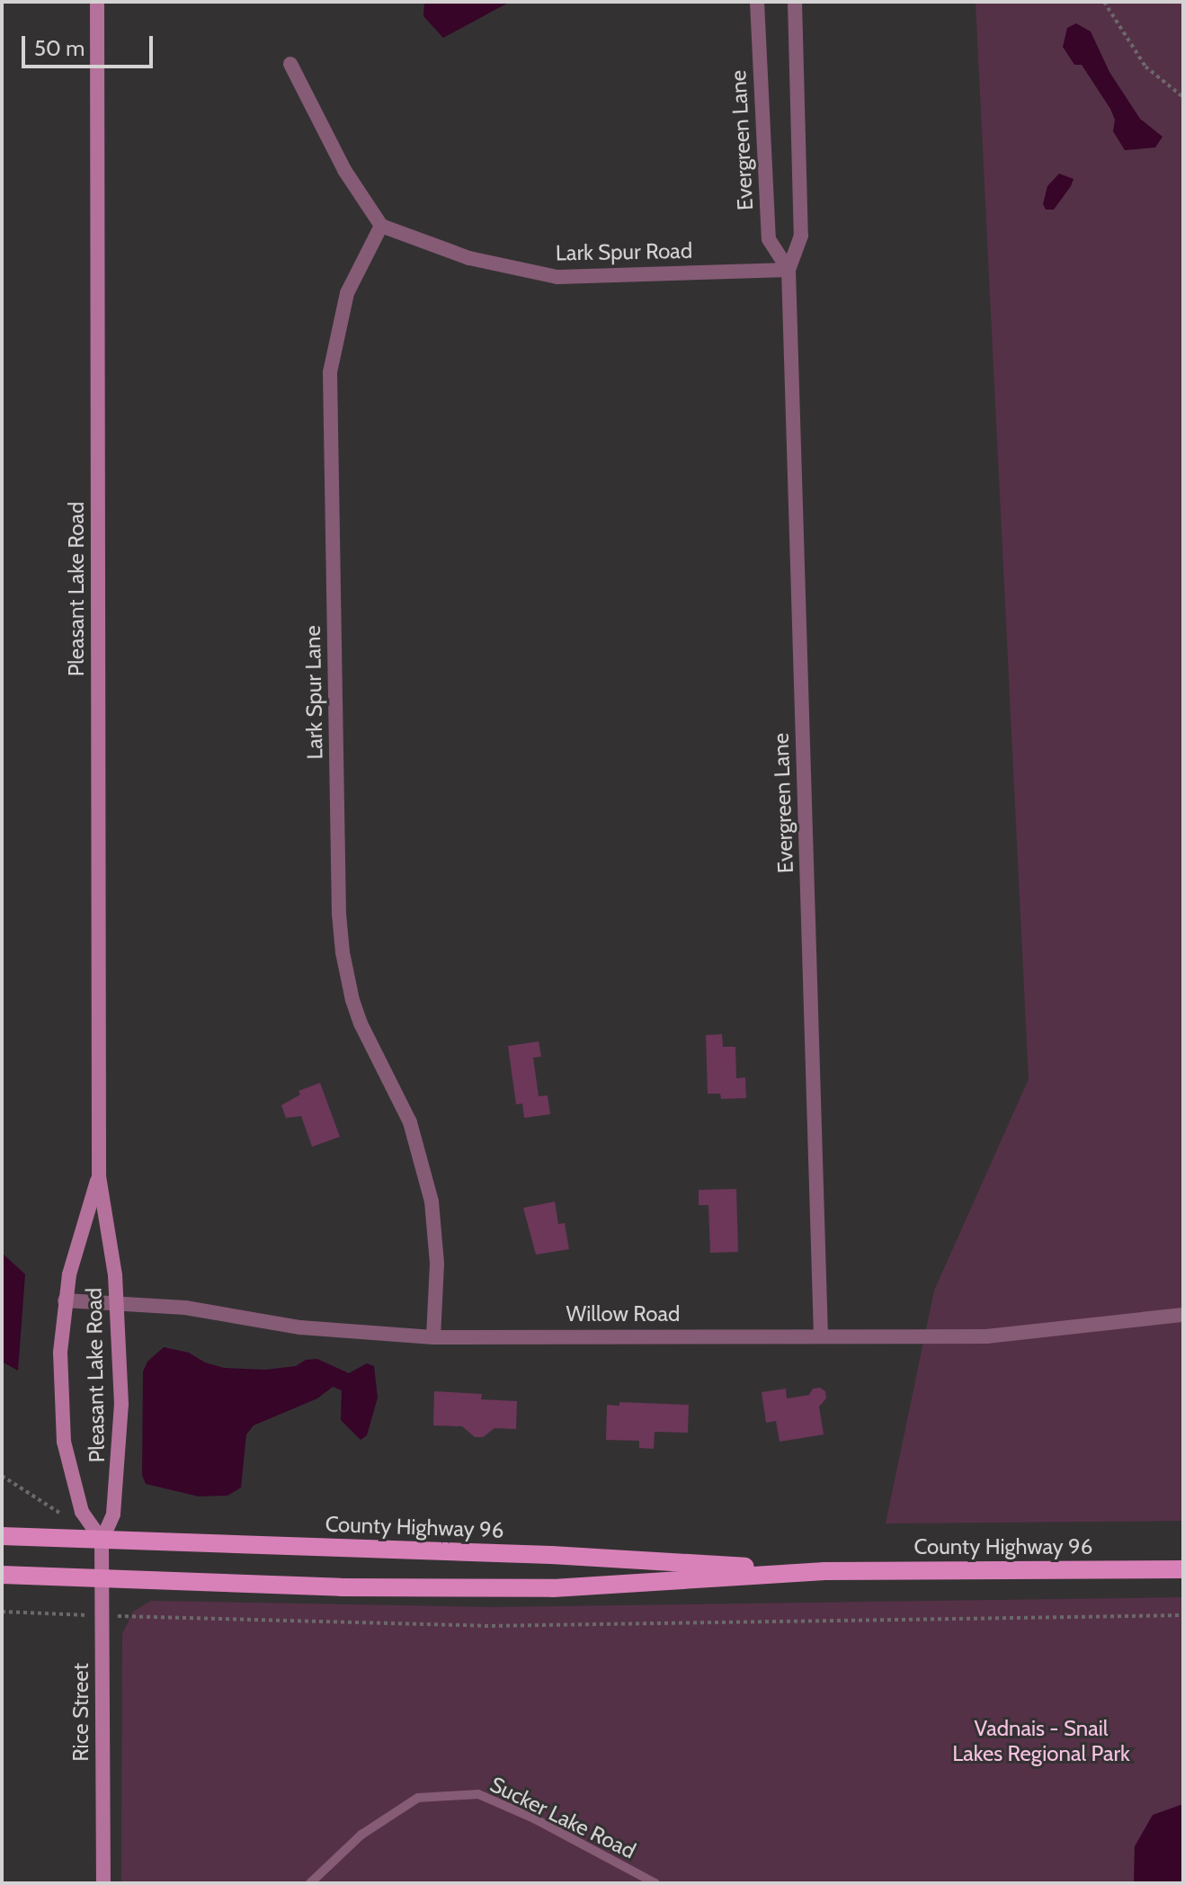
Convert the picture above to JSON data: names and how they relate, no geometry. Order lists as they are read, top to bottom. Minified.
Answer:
{"streets":{"main road":["County Highway 96"],"street":["Evergreen Lane","Lark Spur Road","Pleasant Lake Road","Lark Spur Lane","Willow Road","Rice Street"],"lane":["Sucker Lake Road"]},"crossings":[["Evergreen Lane","Lark Spur Road"],["Evergreen Lane","Willow Road"],["Lark Spur Road","Lark Spur Lane"],["Pleasant Lake Road","Willow Road"],["Pleasant Lake Road","County Highway 96"],["Pleasant Lake Road","Rice Street"],["Lark Spur Lane","Willow Road"],["County Highway 96","Rice Street"]],"parks":["Vadnais - Snail Lakes Regional Park"],"scale_bar":"50 m"}
